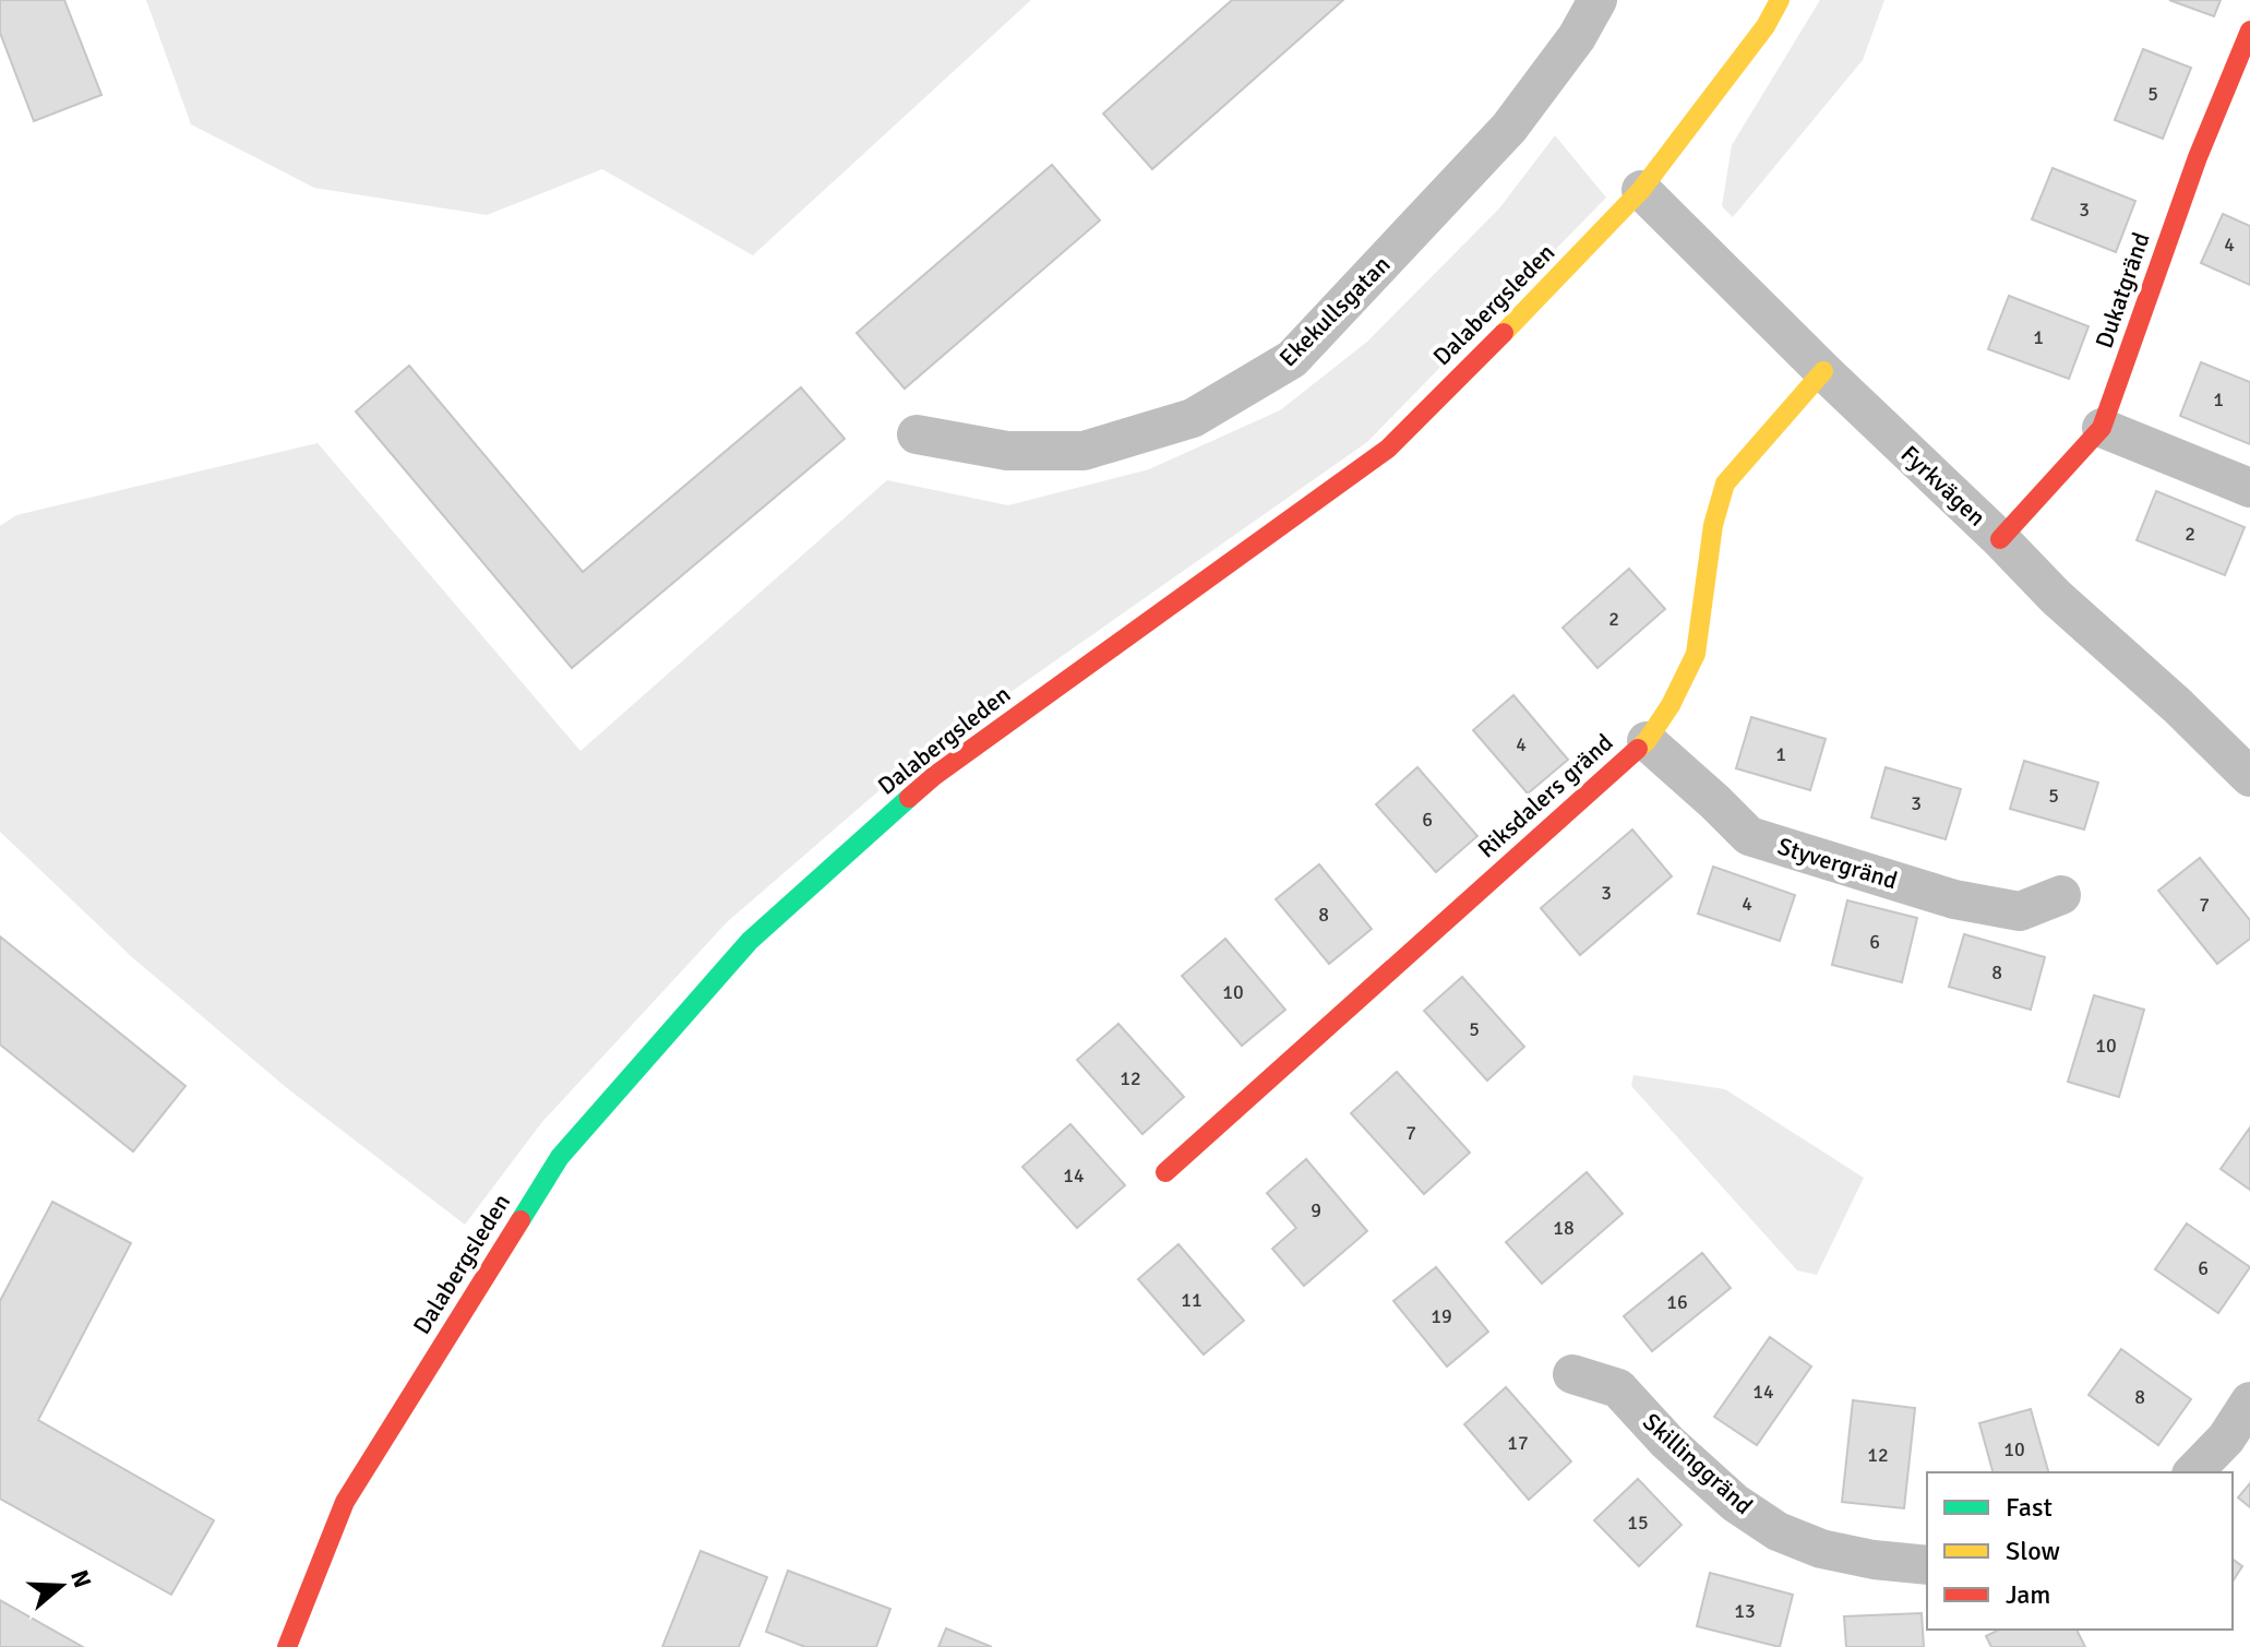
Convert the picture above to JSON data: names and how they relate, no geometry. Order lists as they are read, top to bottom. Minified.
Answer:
{"streets":{"street":["Dukatgränd","Dalabergsleden","Ekekullsgatan","Fyrkvägen","Riksdalers gränd","Styvergränd","Skillinggränd"]},"crossings":[["Dukatgränd","Fyrkvägen"],["Dalabergsleden","Fyrkvägen"],["Fyrkvägen","Riksdalers gränd"],["Riksdalers gränd","Styvergränd"]],"house_numbers":["5","3","4","1","1","2","2","4","1","5","3","6","3","4","7","8","6","8","10","5","10","12","7","14","9","18","6","11","16","19","14","8","17","10","12","15","13"],"legend":["Fast","Slow","Jam"],"north":"right"}
